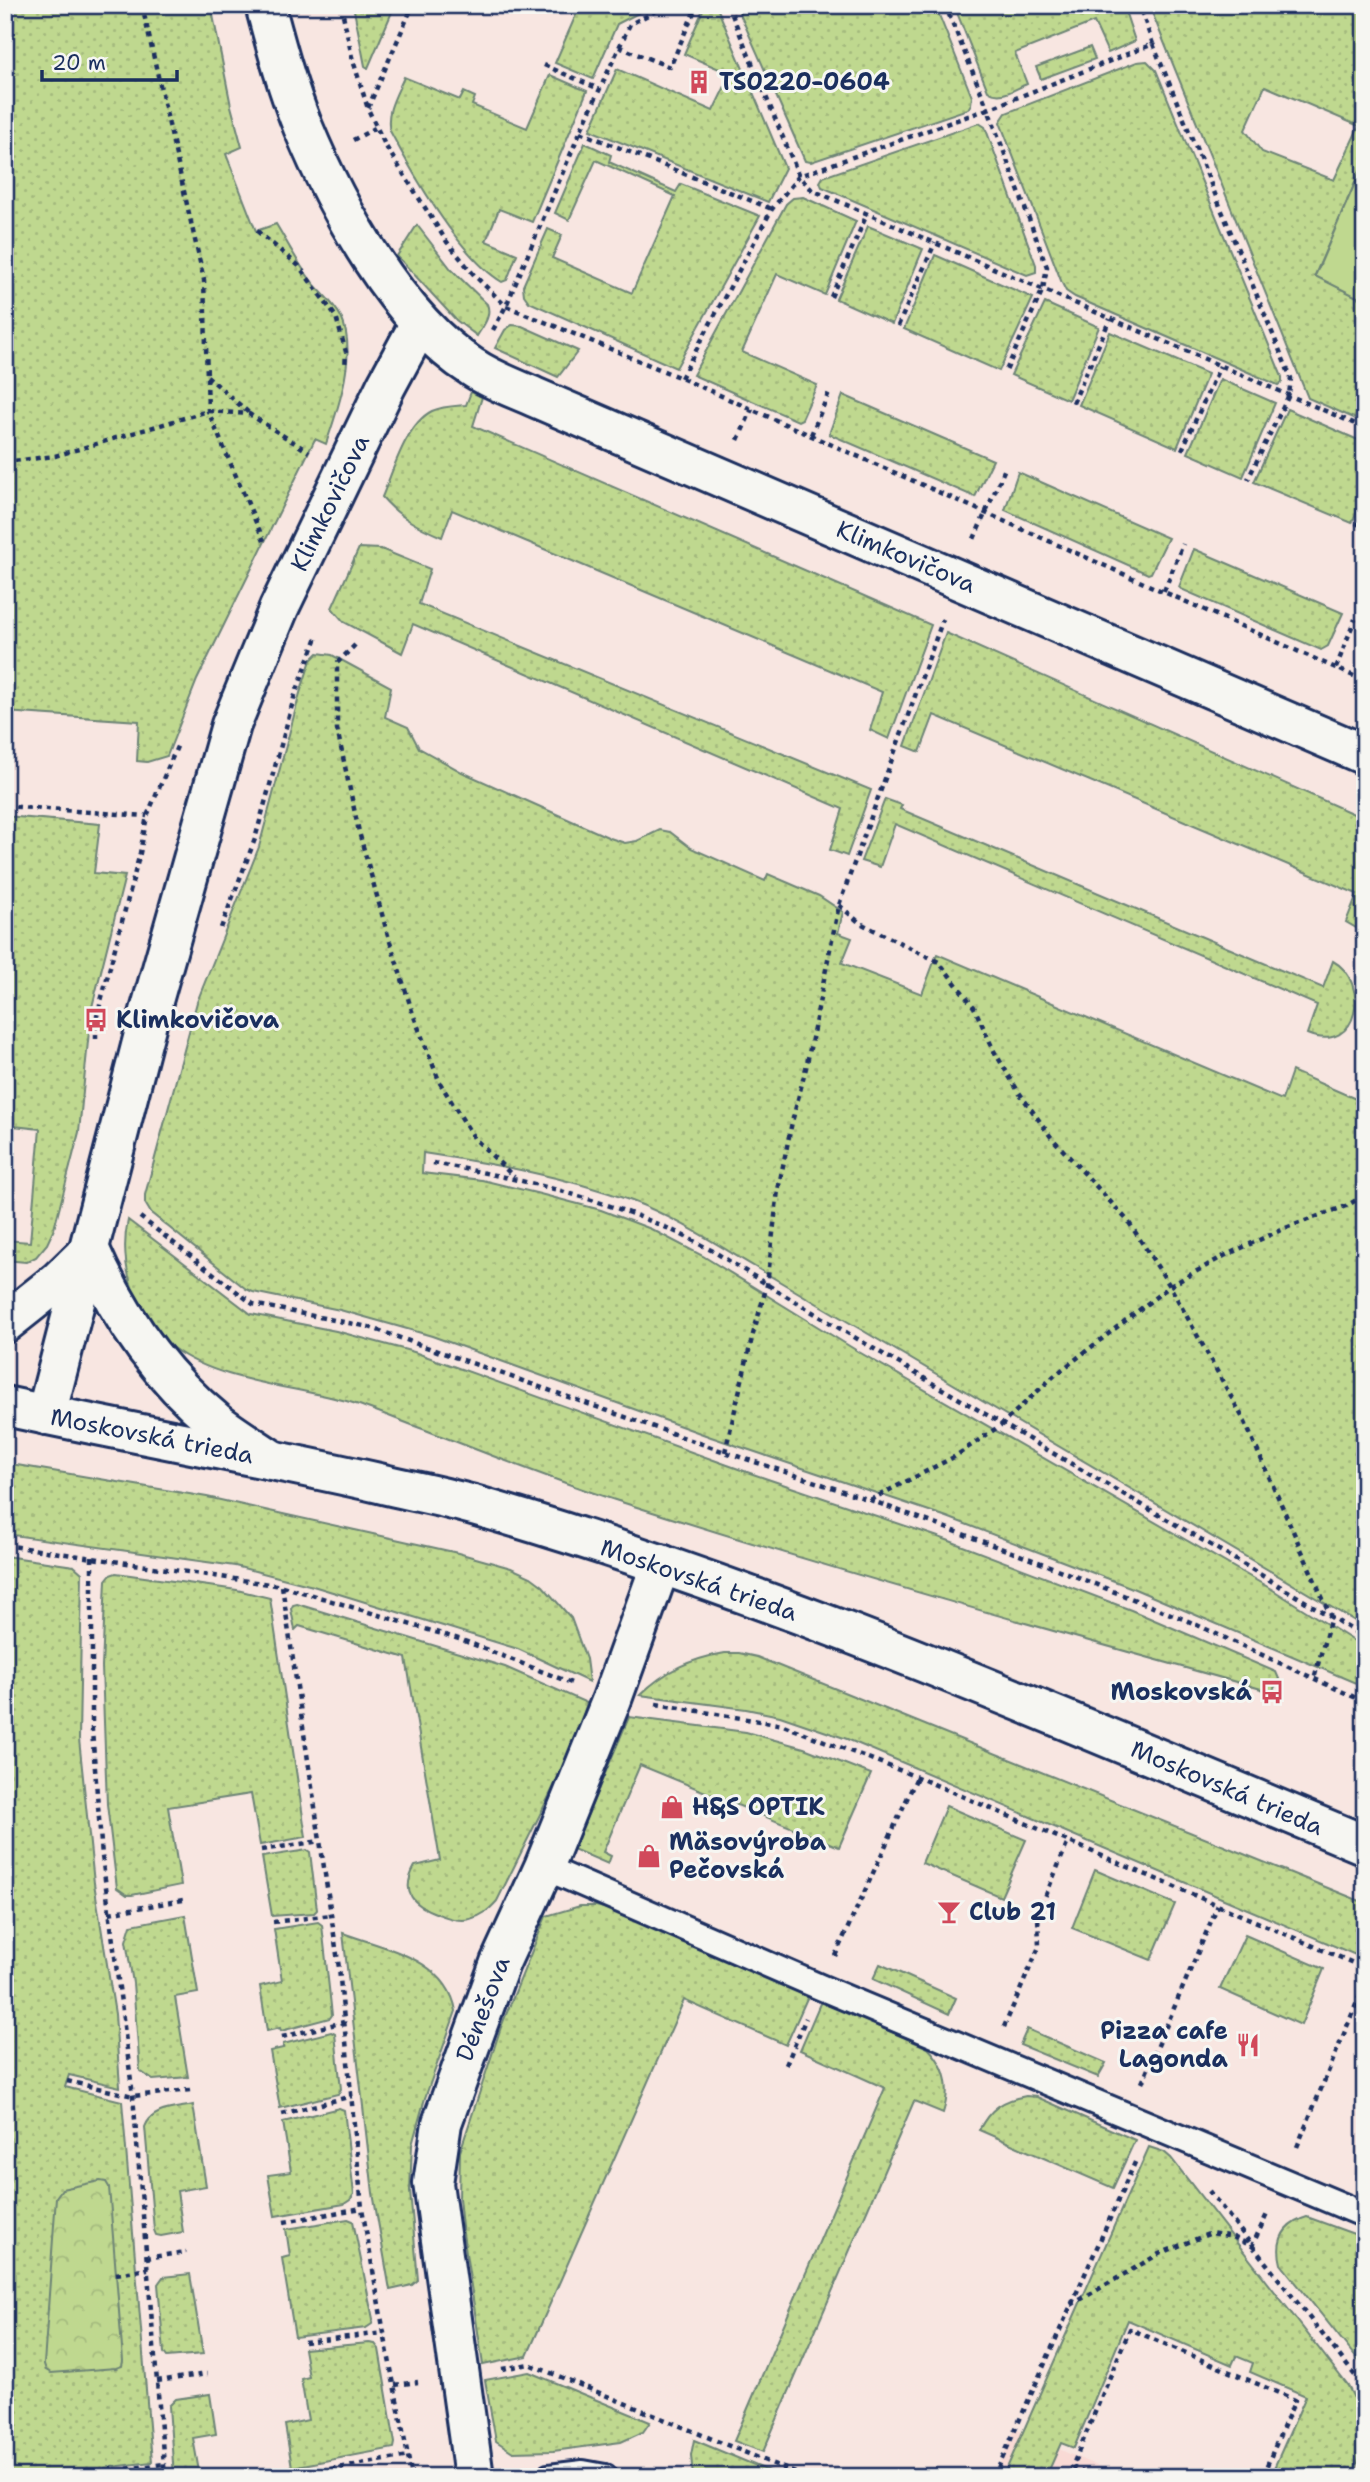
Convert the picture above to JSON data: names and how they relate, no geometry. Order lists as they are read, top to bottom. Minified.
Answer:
{"streets":{"street":["Klimkovičova","Moskovská trieda","Dénešova"]},"crossings":[["Klimkovičova","Moskovská trieda"],["Moskovská trieda","Dénešova"]],"places":{"building":["TS0220-0604"],"bus stop":["Klimkovičova","Moskovská"],"shop":["H&S OPTIK","Mäsovýroba Pečovská"],"bar":["Club 21"],"restaurant":["Pizza cafe Lagonda"]},"scale_bar":"20 m"}
